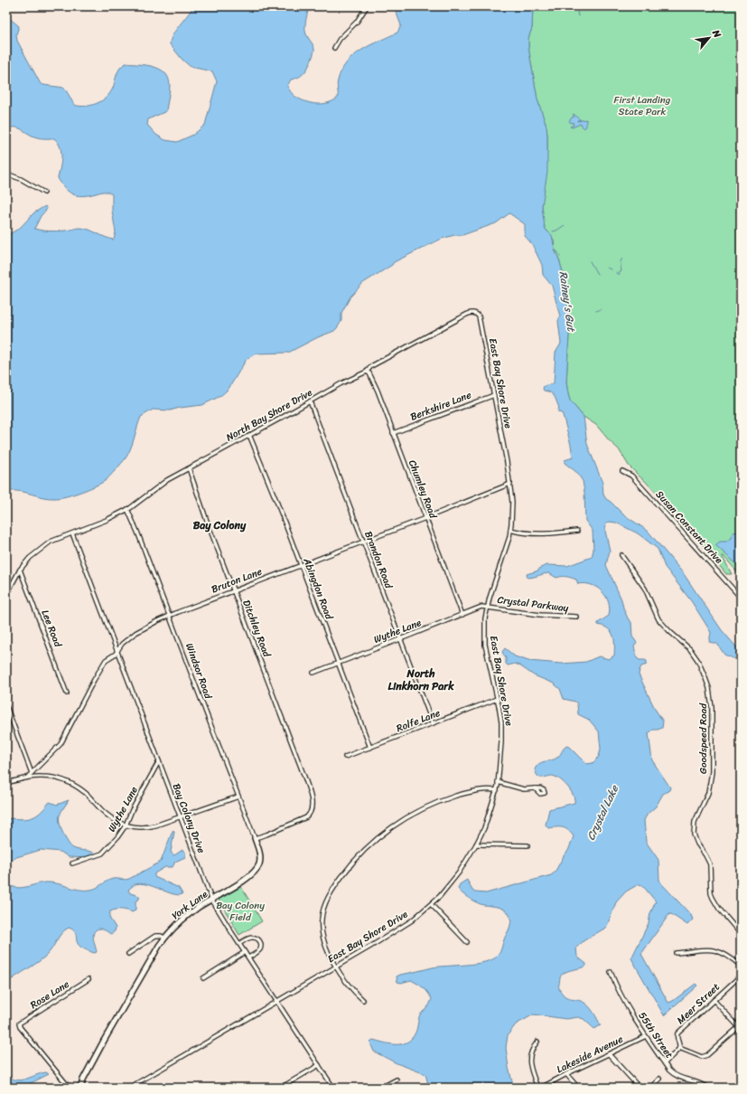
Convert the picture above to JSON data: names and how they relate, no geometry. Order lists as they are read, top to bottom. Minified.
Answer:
{"streets":{"street":["East Bay Shore Drive","Berkshire Lane","North Bay Shore Drive","Chumley Road","Susan Constant Drive","Brandon Road","Bruton Lane","Abingdon Road","Crystal Parkway","Lee Road","Ditchley Road","Wythe Lane","Windsor Road","Rolfe Lane","Goodspeed Road","Bay Colony Drive","York Lane","Rose Lane","Meer Street","55th Street","Lakeside Avenue"]},"crossings":[["East Bay Shore Drive","Berkshire Lane"],["East Bay Shore Drive","North Bay Shore Drive"],["East Bay Shore Drive","Bruton Lane"],["East Bay Shore Drive","Crystal Parkway"],["East Bay Shore Drive","Wythe Lane"],["East Bay Shore Drive","Rolfe Lane"],["East Bay Shore Drive","Bay Colony Drive"],["Berkshire Lane","Chumley Road"],["North Bay Shore Drive","Chumley Road"],["North Bay Shore Drive","Brandon Road"],["North Bay Shore Drive","Abingdon Road"],["North Bay Shore Drive","Lee Road"],["North Bay Shore Drive","Ditchley Road"],["North Bay Shore Drive","Windsor Road"],["North Bay Shore Drive","Bay Colony Drive"],["Chumley Road","Bruton Lane"],["Chumley Road","Wythe Lane"],["Brandon Road","Bruton Lane"],["Brandon Road","Wythe Lane"],["Brandon Road","Rolfe Lane"],["Bruton Lane","Abingdon Road"],["Bruton Lane","Ditchley Road"],["Bruton Lane","Windsor Road"],["Bruton Lane","Bay Colony Drive"],["Abingdon Road","Wythe Lane"],["Abingdon Road","Rolfe Lane"],["Crystal Parkway","Wythe Lane"],["Ditchley Road","Windsor Road"],["Ditchley Road","York Lane"],["Wythe Lane","Bay Colony Drive"],["Windsor Road","York Lane"],["Bay Colony Drive","York Lane"],["55th Street","Lakeside Avenue"]],"districts":["Bay Colony","North Linkhorn Park"],"water":["Rainey's Gut","Crystal Lake"],"parks":["First Landing State Park","Bay Colony Field"],"north":"top right"}
